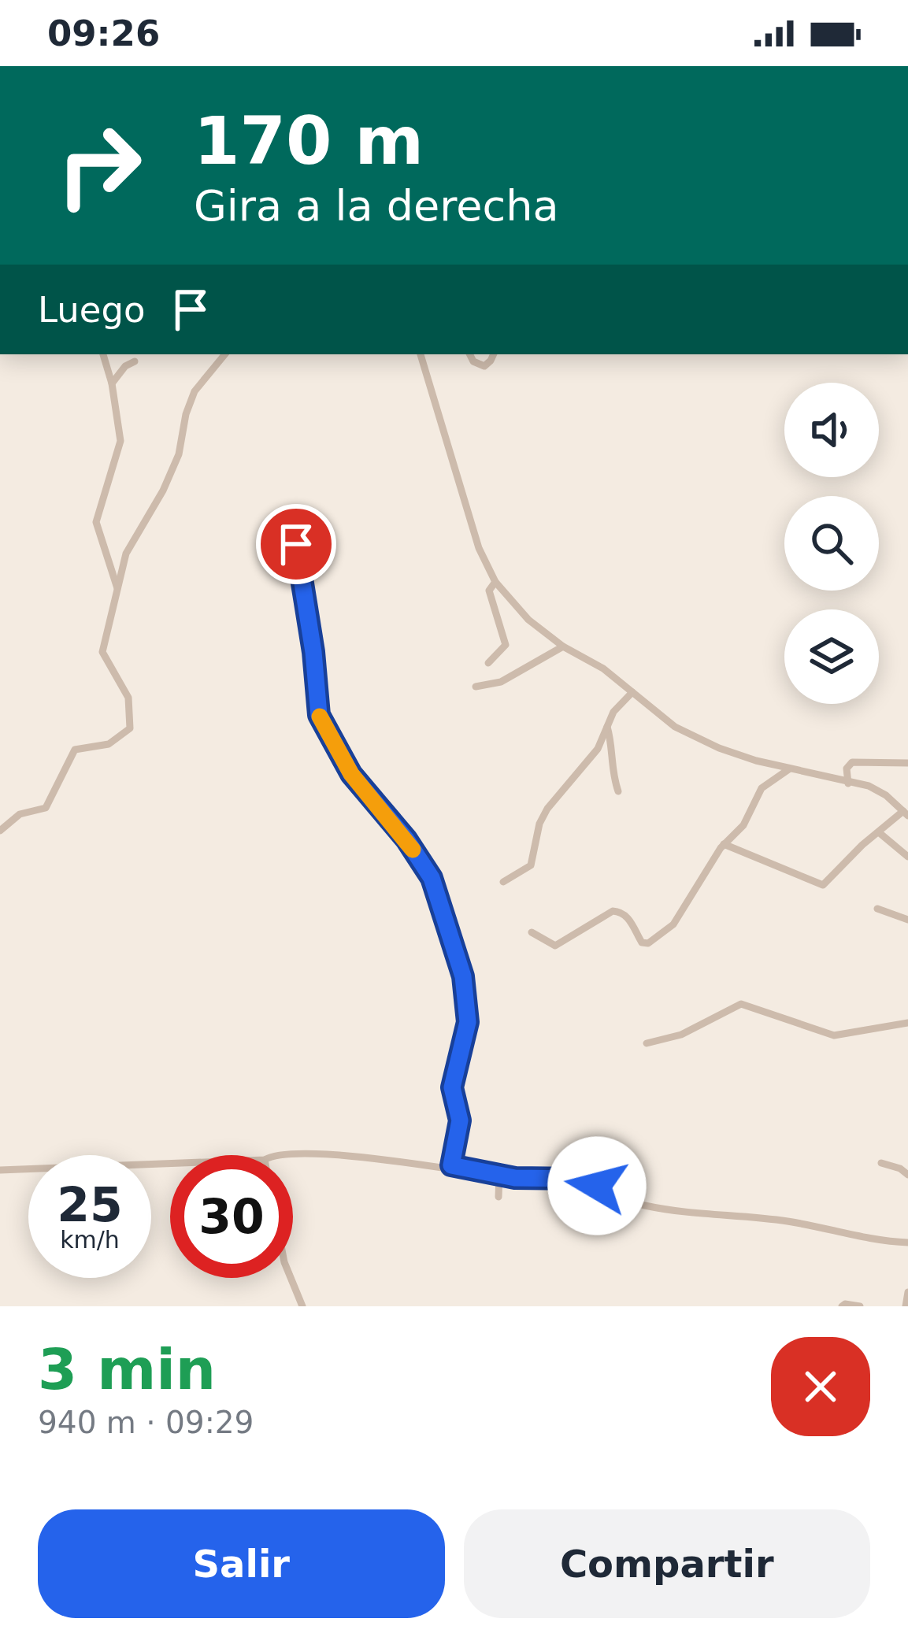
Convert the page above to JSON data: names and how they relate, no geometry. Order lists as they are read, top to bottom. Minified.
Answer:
{"page":{"status":"09:26","turn":["170 m","Gira a la derecha"],"then":"Luego","speed":"25 km/h","limit":"30","heading":["3 min","940 m · 09:29"],"buttons":["Salir","Compartir"]}}
